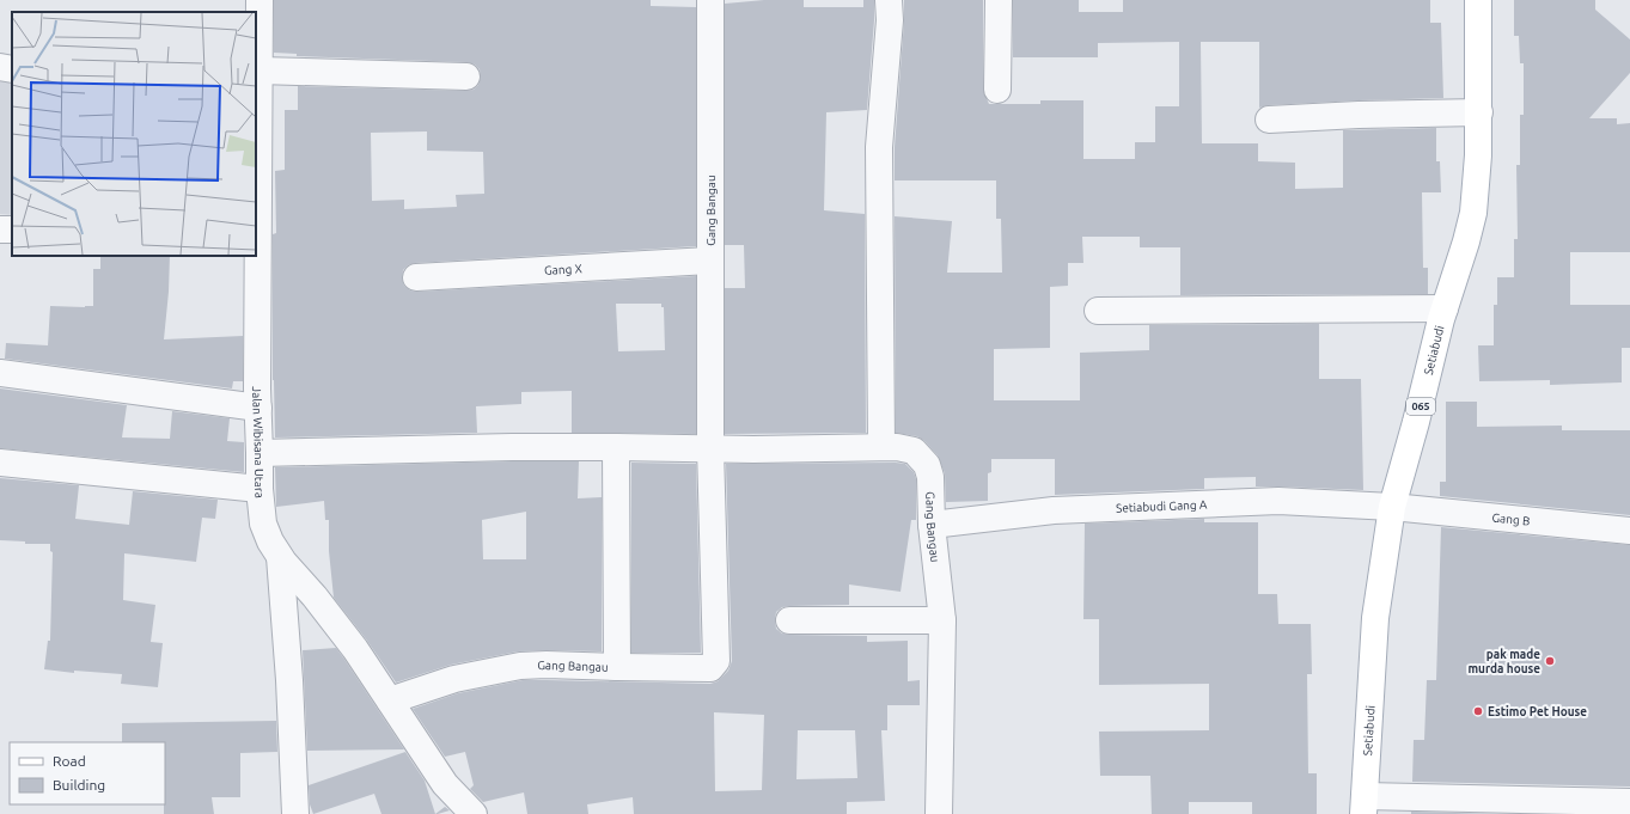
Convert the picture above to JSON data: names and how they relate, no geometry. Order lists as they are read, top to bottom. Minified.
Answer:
{"streets":{"main road":["Setiabudi","065"],"street":["Gang Bangau","Gang X","Jalan Wibisana Utara","Setiabudi Gang A","Gang B"]},"crossings":[["Gang Bangau","Gang X"],["Gang Bangau","Jalan Wibisana Utara"],["Gang Bangau","Setiabudi Gang A"],["Setiabudi","Setiabudi Gang A"],["Setiabudi","Gang B"],["Setiabudi Gang A","Gang B"]],"places":["pak made murda house","Estimo Pet House"],"legend":["Road","Building"]}
